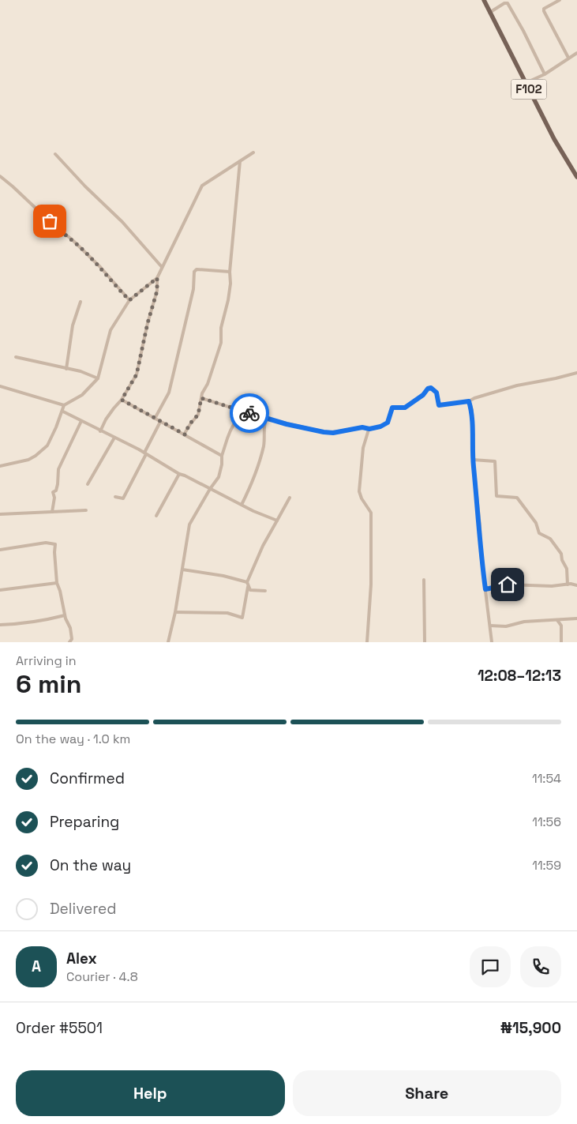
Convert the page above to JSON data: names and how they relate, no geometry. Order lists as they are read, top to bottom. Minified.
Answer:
{"streets":{"main road":["F102"]},"page":{"heading":["6 min","Arriving in","12:08–12:13"],"panel":["Alex","Courier · 4.8","Order #5501","₦15,900"],"bar":"On the way · 1.0 km","list":[["Confirmed","11:54"],["Preparing","11:56"],["On the way","11:59"],"Delivered"],"round":"A","buttons":["Help","Share"]}}
